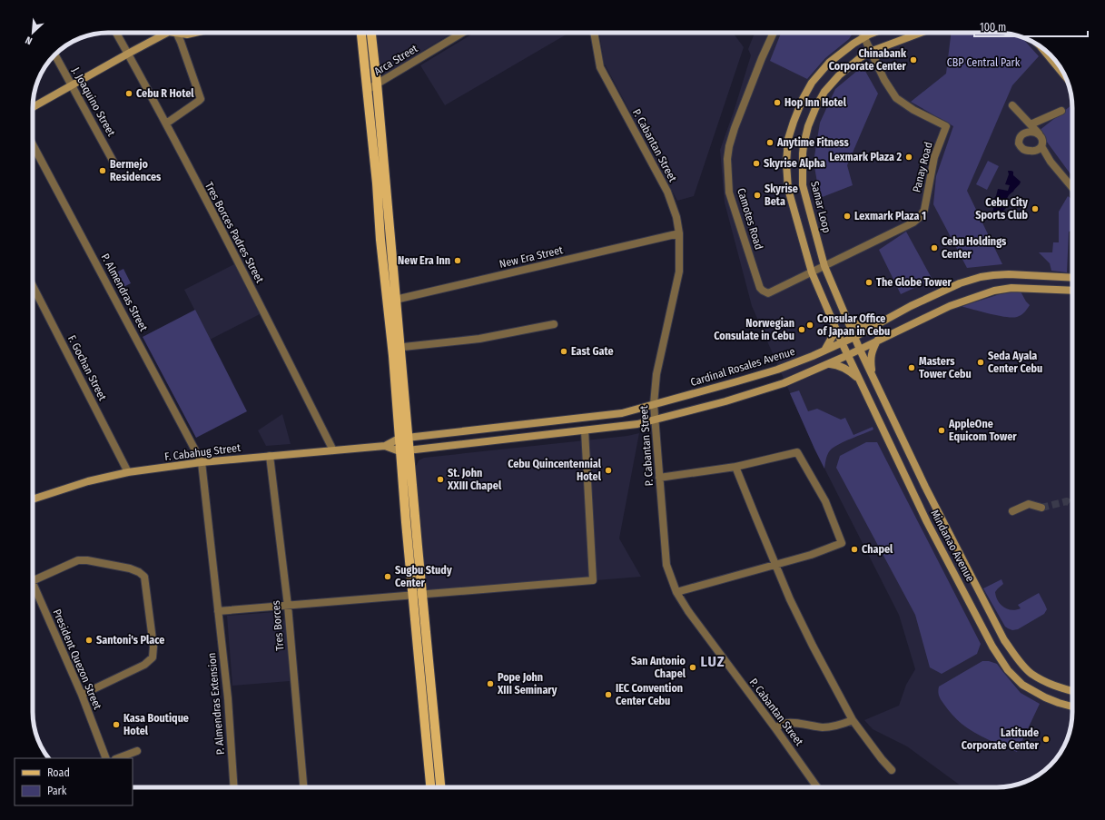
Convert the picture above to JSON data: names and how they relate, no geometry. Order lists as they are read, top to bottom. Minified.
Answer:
{"streets":{"main road":["Samar Loop","Cardinal Rosales Avenue","F. Cabahug Street","Mindanao Avenue"],"street":["Arca Street","J. Joaquino Street","P. Cabantan Street","Panay Road","Camotes Road","Tres Borces Padres Street","New Era Street","P. Almendras Street","F. Gochan Street","Tres Borces","President Quezon Street","P. Almendras Extension"]},"crossings":[["P. Cabantan Street","New Era Street"],["P. Cabantan Street","Cardinal Rosales Avenue"],["Panay Road","Samar Loop"],["Panay Road","Camotes Road"],["Samar Loop","Camotes Road"],["Samar Loop","Cardinal Rosales Avenue"],["Samar Loop","Mindanao Avenue"],["Tres Borces Padres Street","F. Cabahug Street"],["P. Almendras Street","F. Cabahug Street"],["P. Almendras Street","P. Almendras Extension"],["Cardinal Rosales Avenue","F. Cabahug Street"],["F. Gochan Street","F. Cabahug Street"],["F. Cabahug Street","Tres Borces"],["F. Cabahug Street","P. Almendras Extension"]],"districts":["LUZ"],"parks":["CBP Central Park"],"places":["Chinabank Corporate Center","Cebu R Hotel","Hop Inn Hotel","Anytime Fitness","Lexmark Plaza 2","Skyrise Alpha","Bermejo Residences","Skyrise Beta","Cebu City Sports Club","Lexmark Plaza 1","Cebu Holdings Center","New Era Inn","The Globe Tower","Consular Office of Japan in Cebu","Norwegian Consulate in Cebu","East Gate","Seda Ayala Center Cebu","Masters Tower Cebu","AppleOne Equicom Tower","Cebu Quincentennial Hotel","St. John XXIII Chapel","Chapel","Sugbu Study Center","Santoni's Place","San Antonio Chapel","Pope John XIII Seminary","IEC Convention Center Cebu","Kasa Boutique Hotel","Latitude Corporate Center"],"legend":["Road","Park"],"scale_bar":"100 m","north":"bottom left"}
